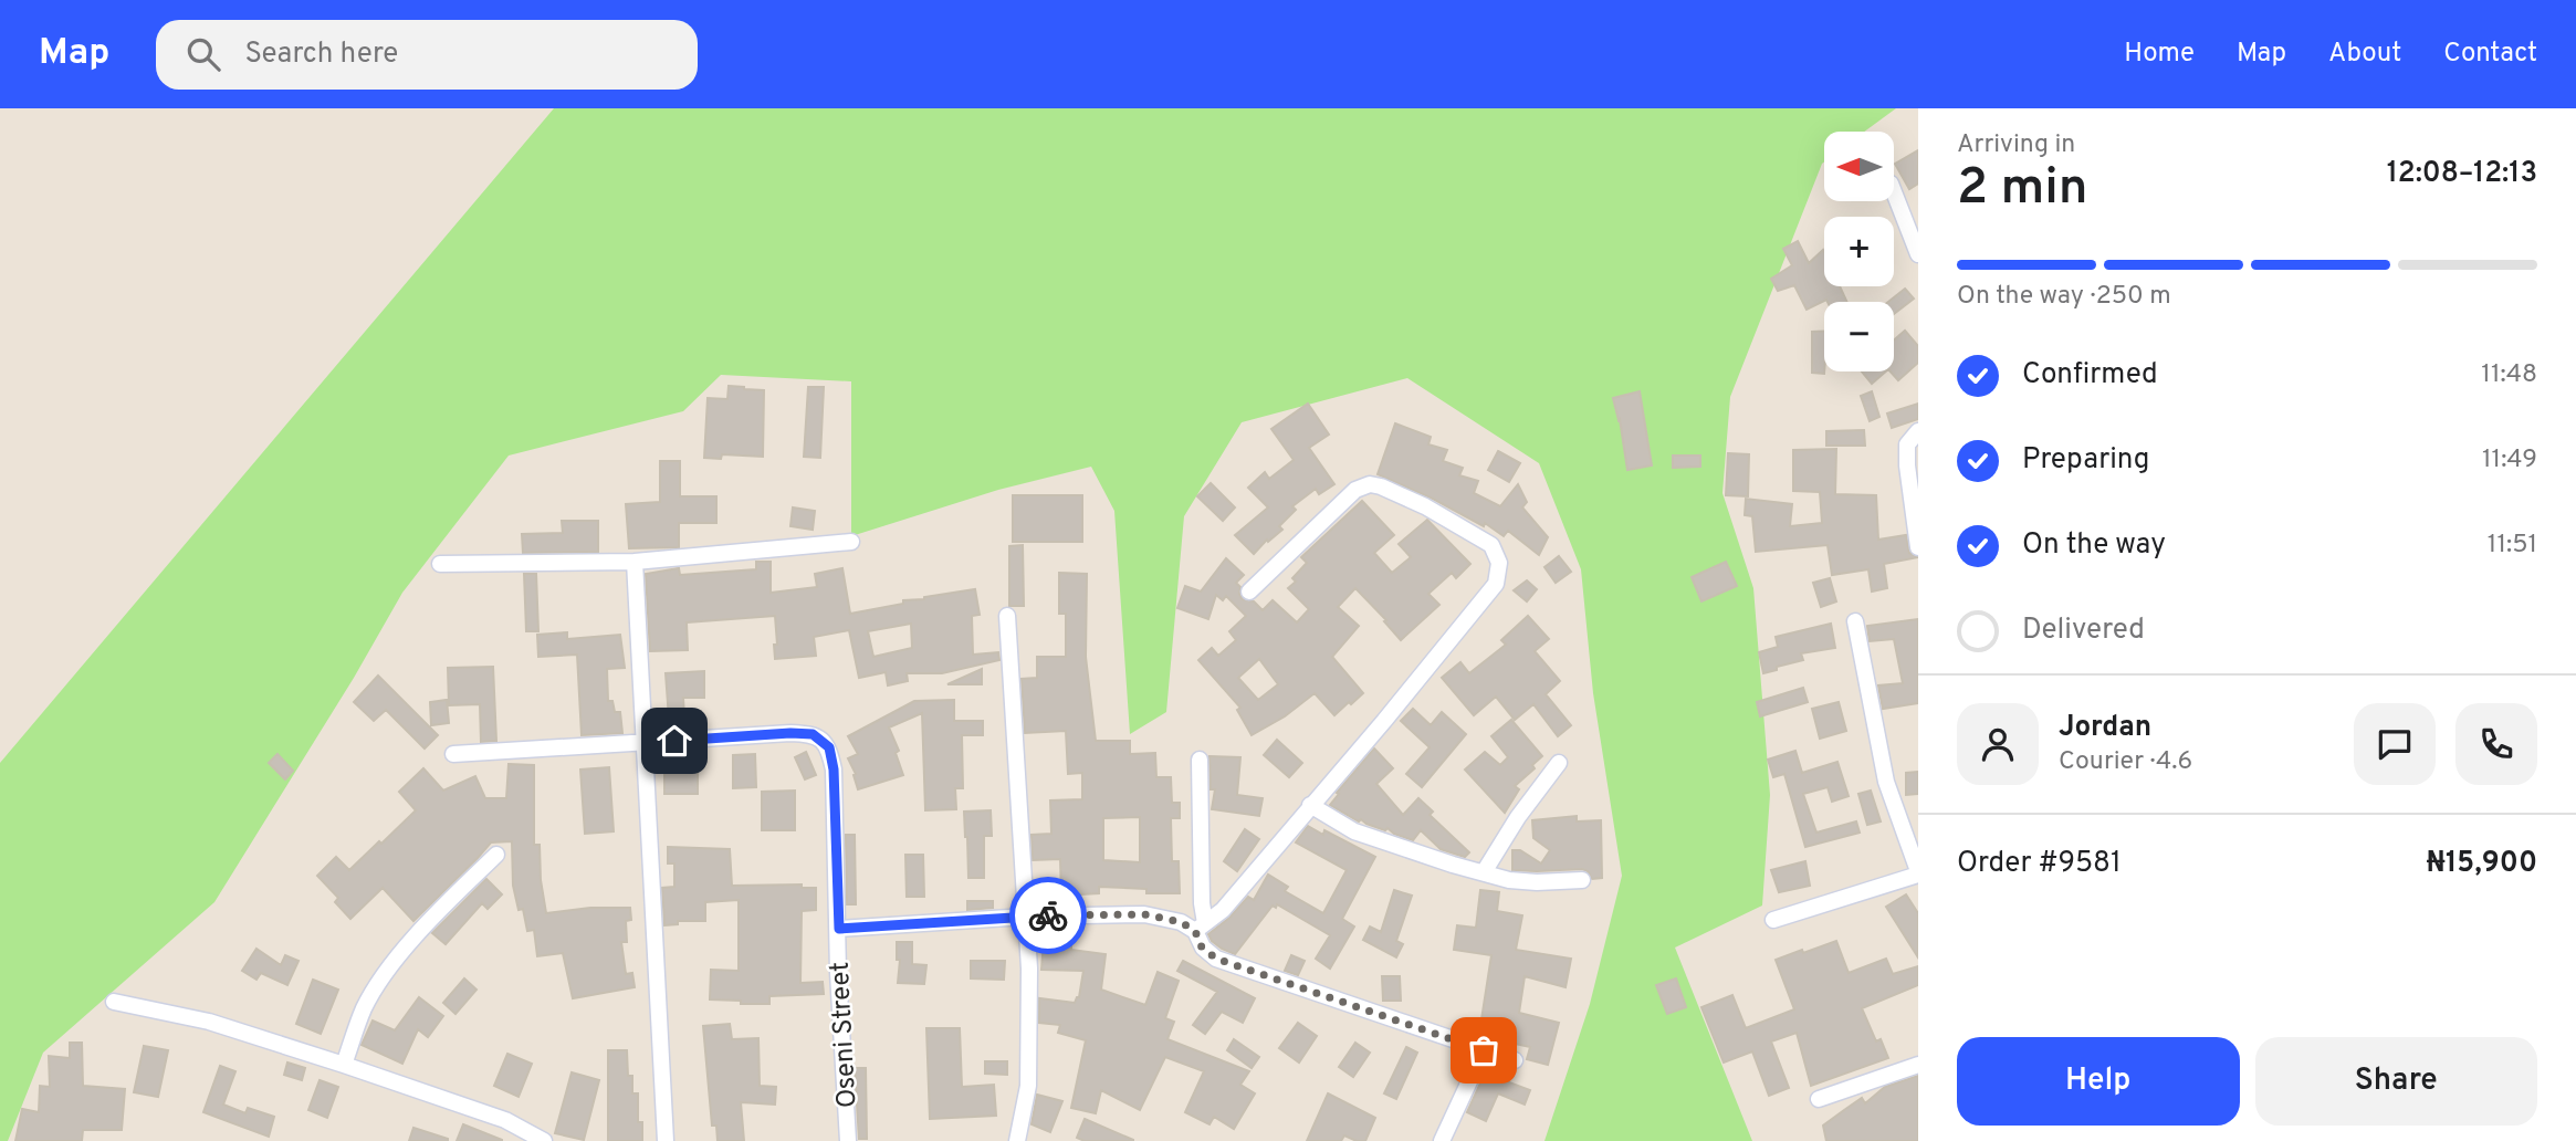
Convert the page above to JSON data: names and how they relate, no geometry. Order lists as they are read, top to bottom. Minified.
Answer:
{"streets":{"street":["Oseni Street"]},"north":"left","page":{"header":"Map","search":"Search here","nav":["Home","Map","About","Contact"],"heading":["2 min","Arriving in","12:08–12:13"],"panel":["Jordan","Courier · 4.6","Order #9581","₦15,900"],"map_buttons":["+","−"],"bar":"On the way · 250 m","list":[["Confirmed","11:48"],["Preparing","11:49"],["On the way","11:51"],"Delivered"],"buttons":["Help","Share"]}}
